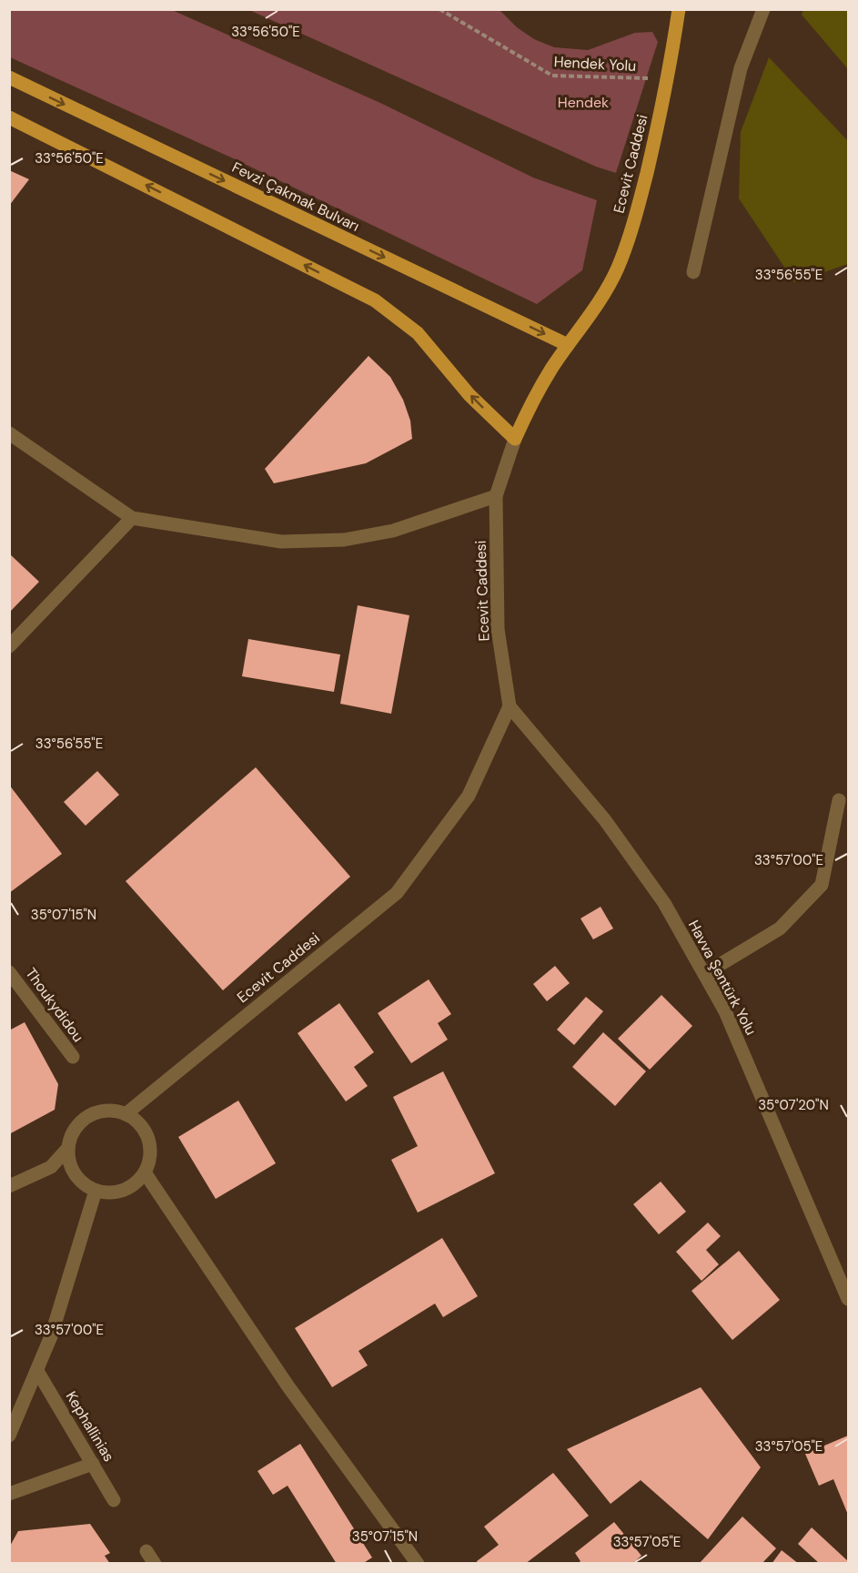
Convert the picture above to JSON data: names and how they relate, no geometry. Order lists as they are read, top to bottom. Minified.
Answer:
{"streets":{"main road":["Ecevit Caddesi","Fevzi Çakmak Bulvarı"],"street":["Havva Şentürk Yolu","Thoukydidou","Kephallinias"],"path":["Hendek Yolu"]},"crossings":[["Hendek Yolu","Ecevit Caddesi"],["Ecevit Caddesi","Fevzi Çakmak Bulvarı"],["Ecevit Caddesi","Havva Şentürk Yolu"]],"parks":["Hendek"],"coordinates":["33°56'50\"E","33°56'55\"E","33°57'00\"E","35°07'15\"N","35°07'20\"N","33°57'05\"E"]}
